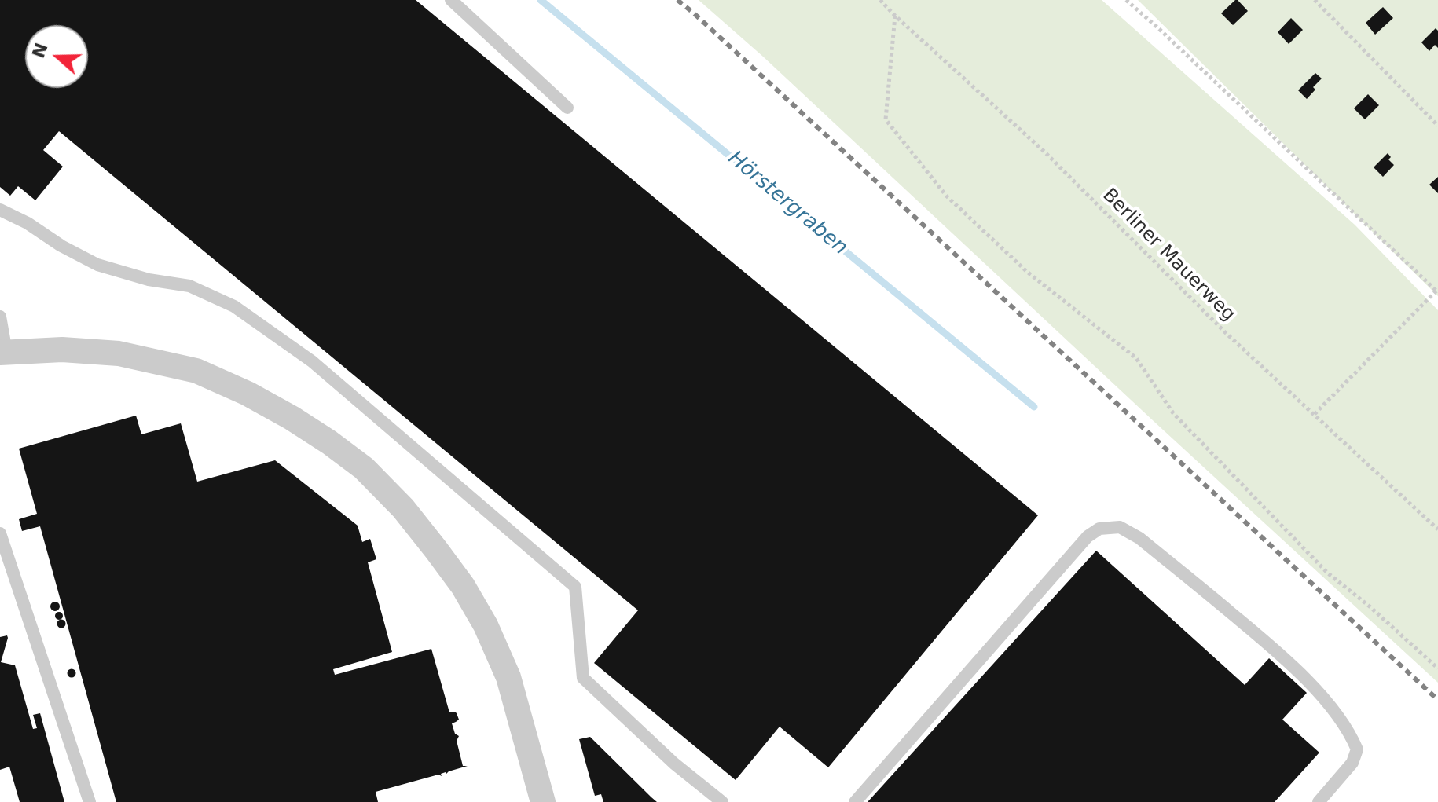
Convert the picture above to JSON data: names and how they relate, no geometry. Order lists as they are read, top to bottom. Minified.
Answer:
{"streets":{"path":["Berliner Mauerweg"]},"water":["Hörstergraben"],"north":"left"}
